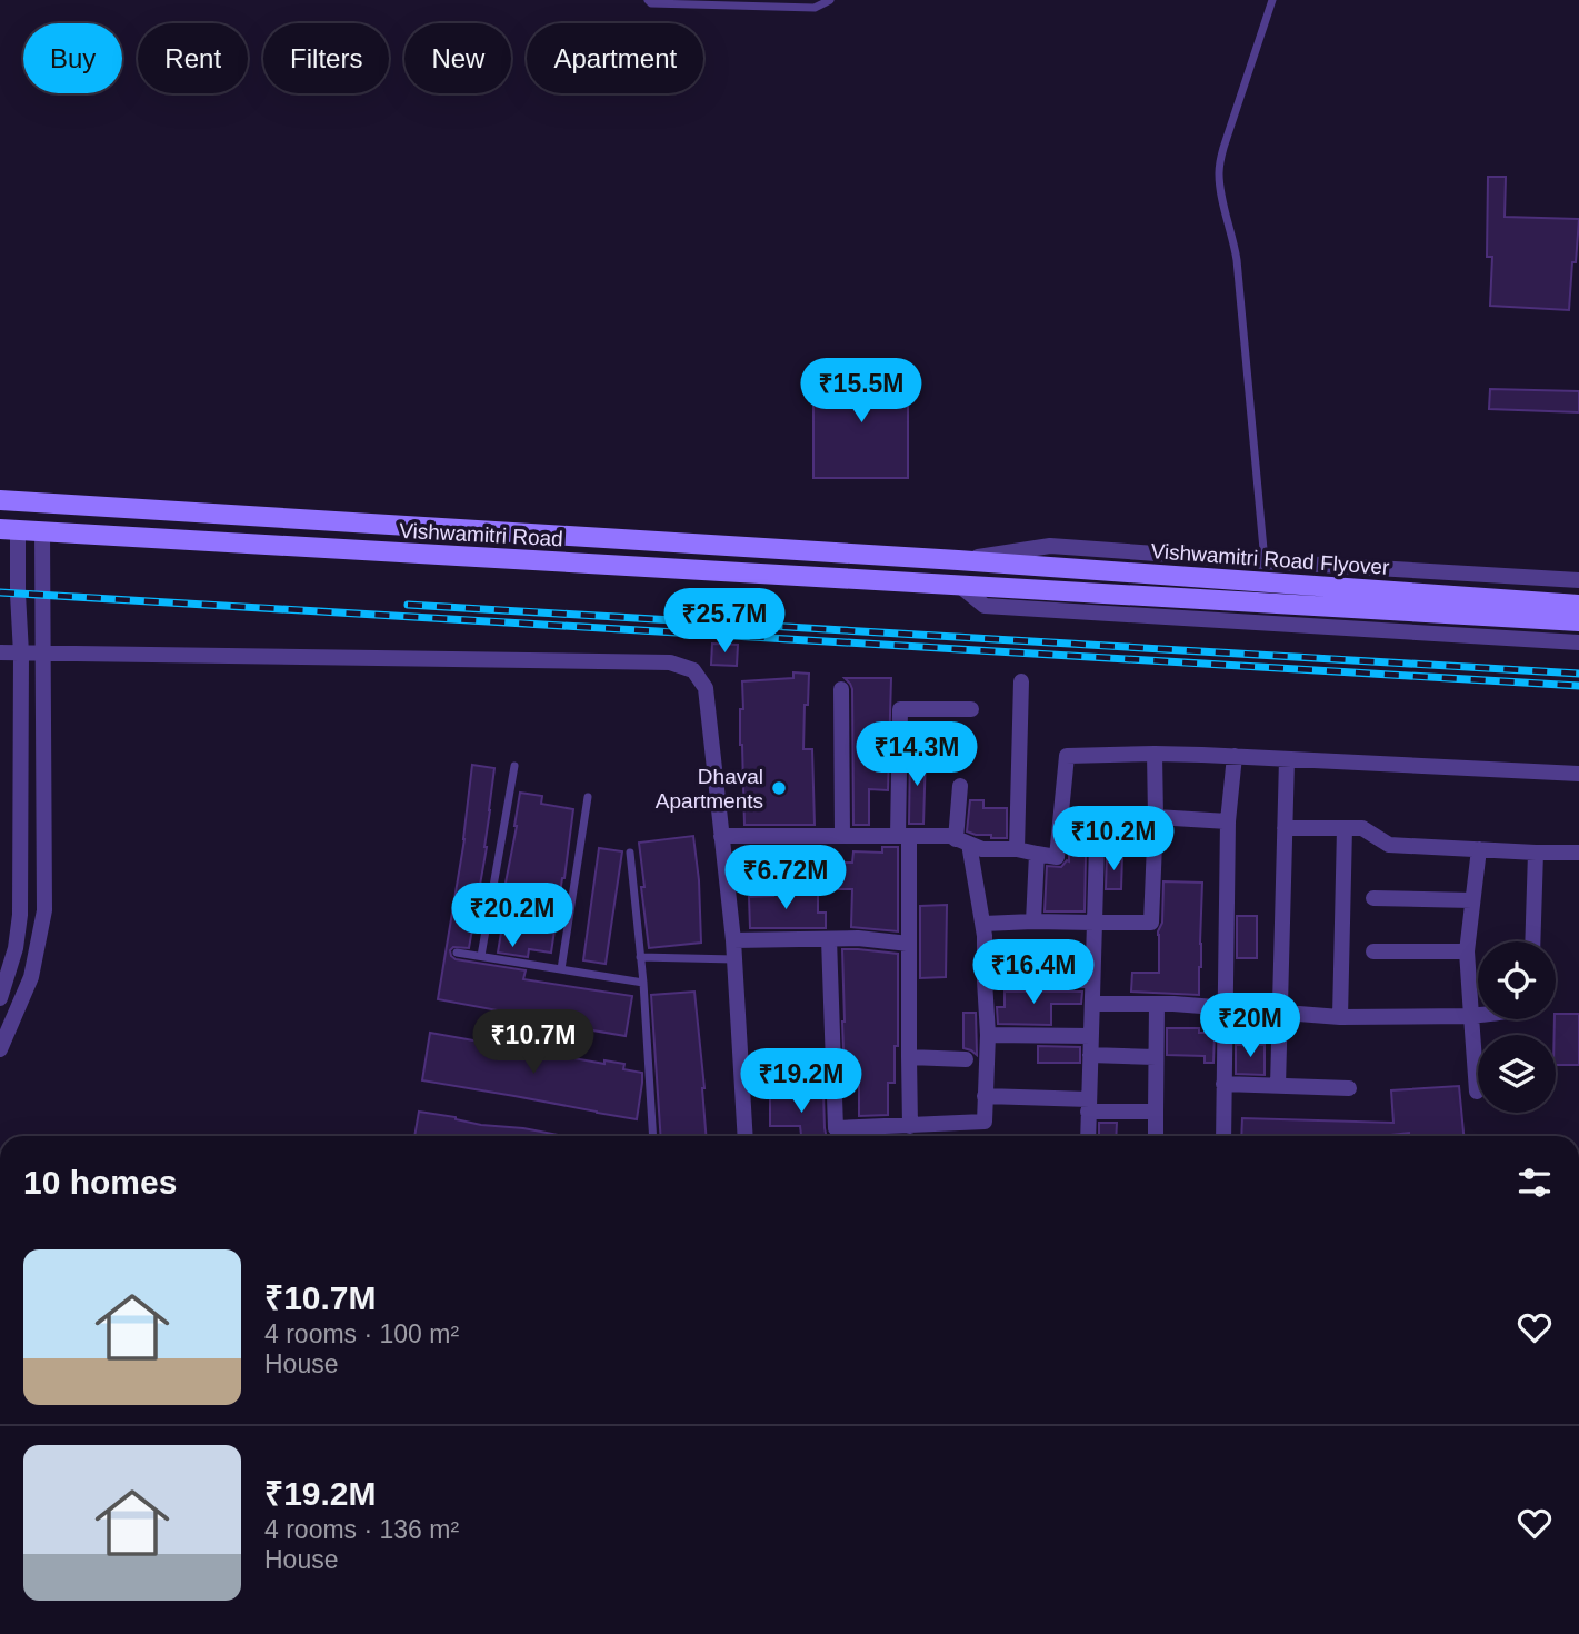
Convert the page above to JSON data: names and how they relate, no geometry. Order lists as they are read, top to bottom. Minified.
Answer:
{"streets":{"main road":["Vishwamitri Road","Vishwamitri Road Flyover"]},"crossings":[["Vishwamitri Road","Vishwamitri Road Flyover"]],"places":["Dhaval Apartments"],"page":{"chip":["Buy","Rent","Filters","New","Apartment"],"price":["₹15.5M","₹25.7M","₹14.3M","₹10.2M","₹6.72M","₹20.2M","₹16.4M","₹20M","₹10.7M","₹19.2M"],"heading":"10 homes","list":[{"name":"₹10.7M","note":"4 rooms · 100 m² · House"},{"name":"₹19.2M","note":"4 rooms · 136 m² · House"}]}}
